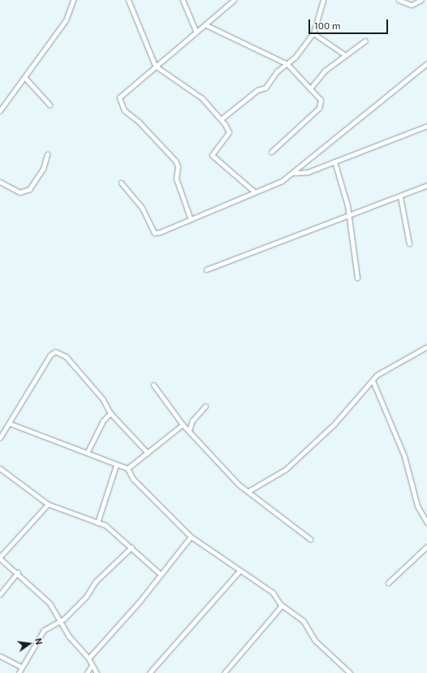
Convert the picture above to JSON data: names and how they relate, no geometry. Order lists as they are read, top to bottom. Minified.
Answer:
{"scale_bar":"100 m","north":"right"}
